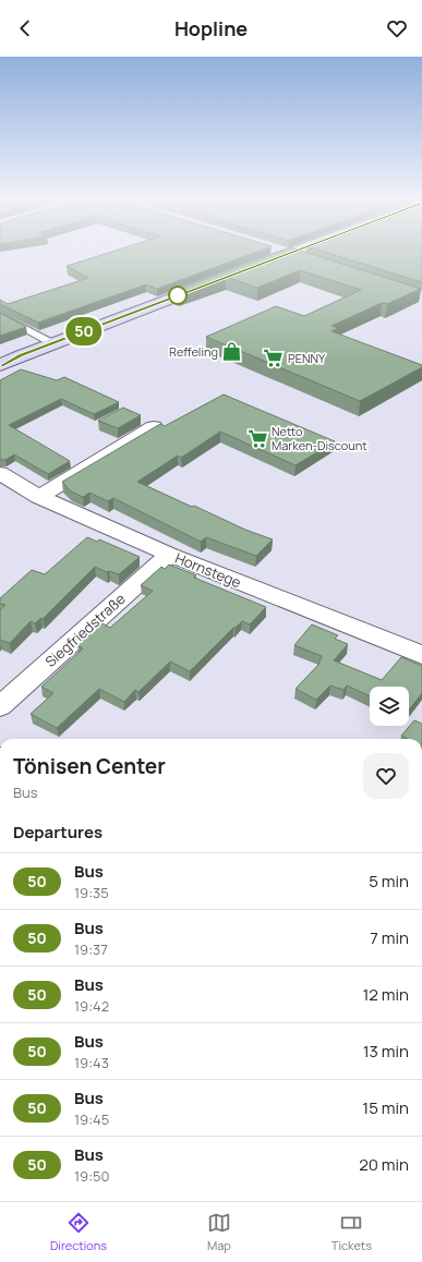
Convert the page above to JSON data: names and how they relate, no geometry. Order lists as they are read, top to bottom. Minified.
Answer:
{"streets":{"street":["Hornstege","Siegfriedstraße"]},"crossings":[["Hornstege","Siegfriedstraße"]],"places":{"shop":["Reffeling"],"supermarket":["PENNY","Netto Marken-Discount"]},"lines":["bus line 50"],"page":{"header":"Hopline","on_map":"50","heading":[["Tönisen Center","Bus"],"Departures"],"list":[{"mark":"50","name":"Bus","note":"19:35","value":"5 min"},{"mark":"50","name":"Bus","note":"19:37","value":"7 min"},{"mark":"50","name":"Bus","note":"19:42","value":"12 min"},{"mark":"50","name":"Bus","note":"19:43","value":"13 min"},{"mark":"50","name":"Bus","note":"19:45","value":"15 min"},{"mark":"50","name":"Bus","note":"19:50","value":"20 min"}],"tabs":["Directions","Map","Tickets"]}}
